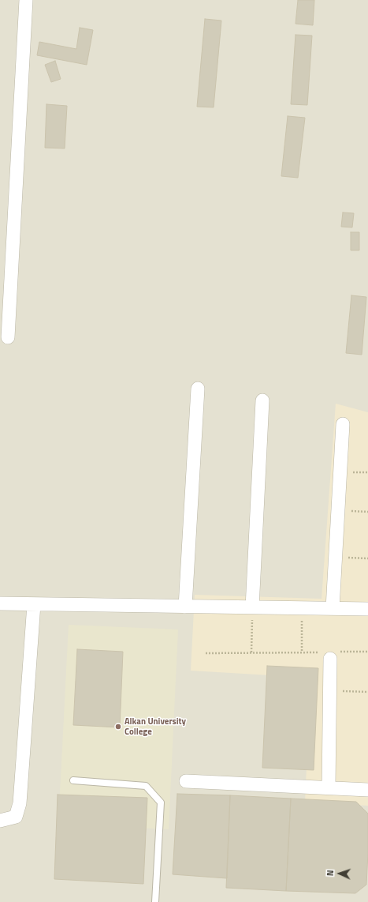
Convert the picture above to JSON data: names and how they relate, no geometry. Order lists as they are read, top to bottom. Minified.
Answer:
{"places":["Alkan University College"],"north":"left"}
